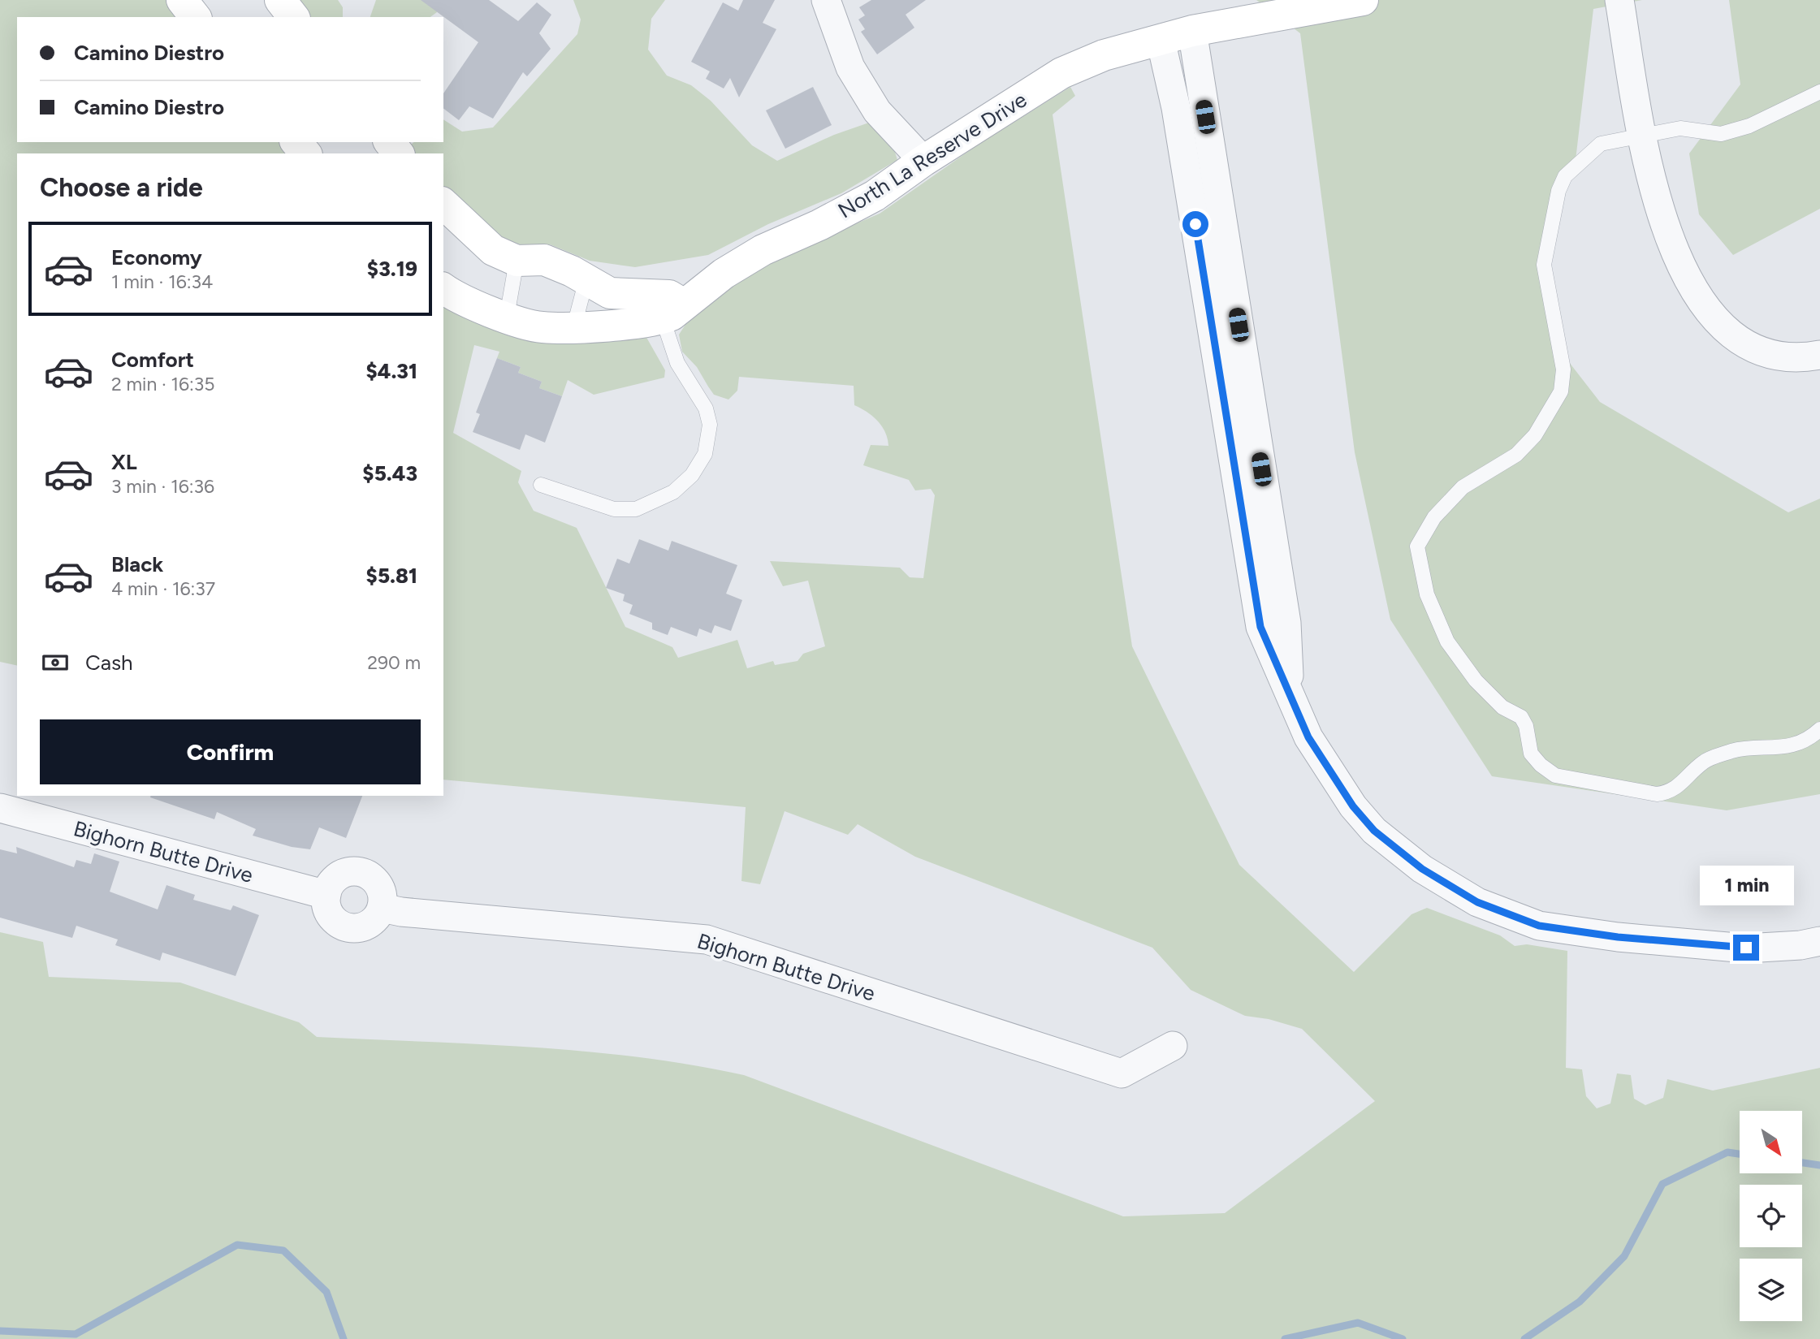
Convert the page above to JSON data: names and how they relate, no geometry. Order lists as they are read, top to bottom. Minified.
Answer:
{"streets":{"street":["North La Reserve Drive","Bighorn Butte Drive"]},"north":"bottom right","page":{"banner":["Camino Diestro","Camino Diestro"],"heading":"Choose a ride","list":[{"name":"Economy","note":"1 min · 16:34","value":"$3.19"},{"name":"Comfort","note":"2 min · 16:35","value":"$4.31"},{"name":"XL","note":"3 min · 16:36","value":"$5.43"},{"name":"Black","note":"4 min · 16:37","value":"$5.81"}],"pay":["Cash","290 m"],"buttons":"Confirm","bubble":"1 min"}}
